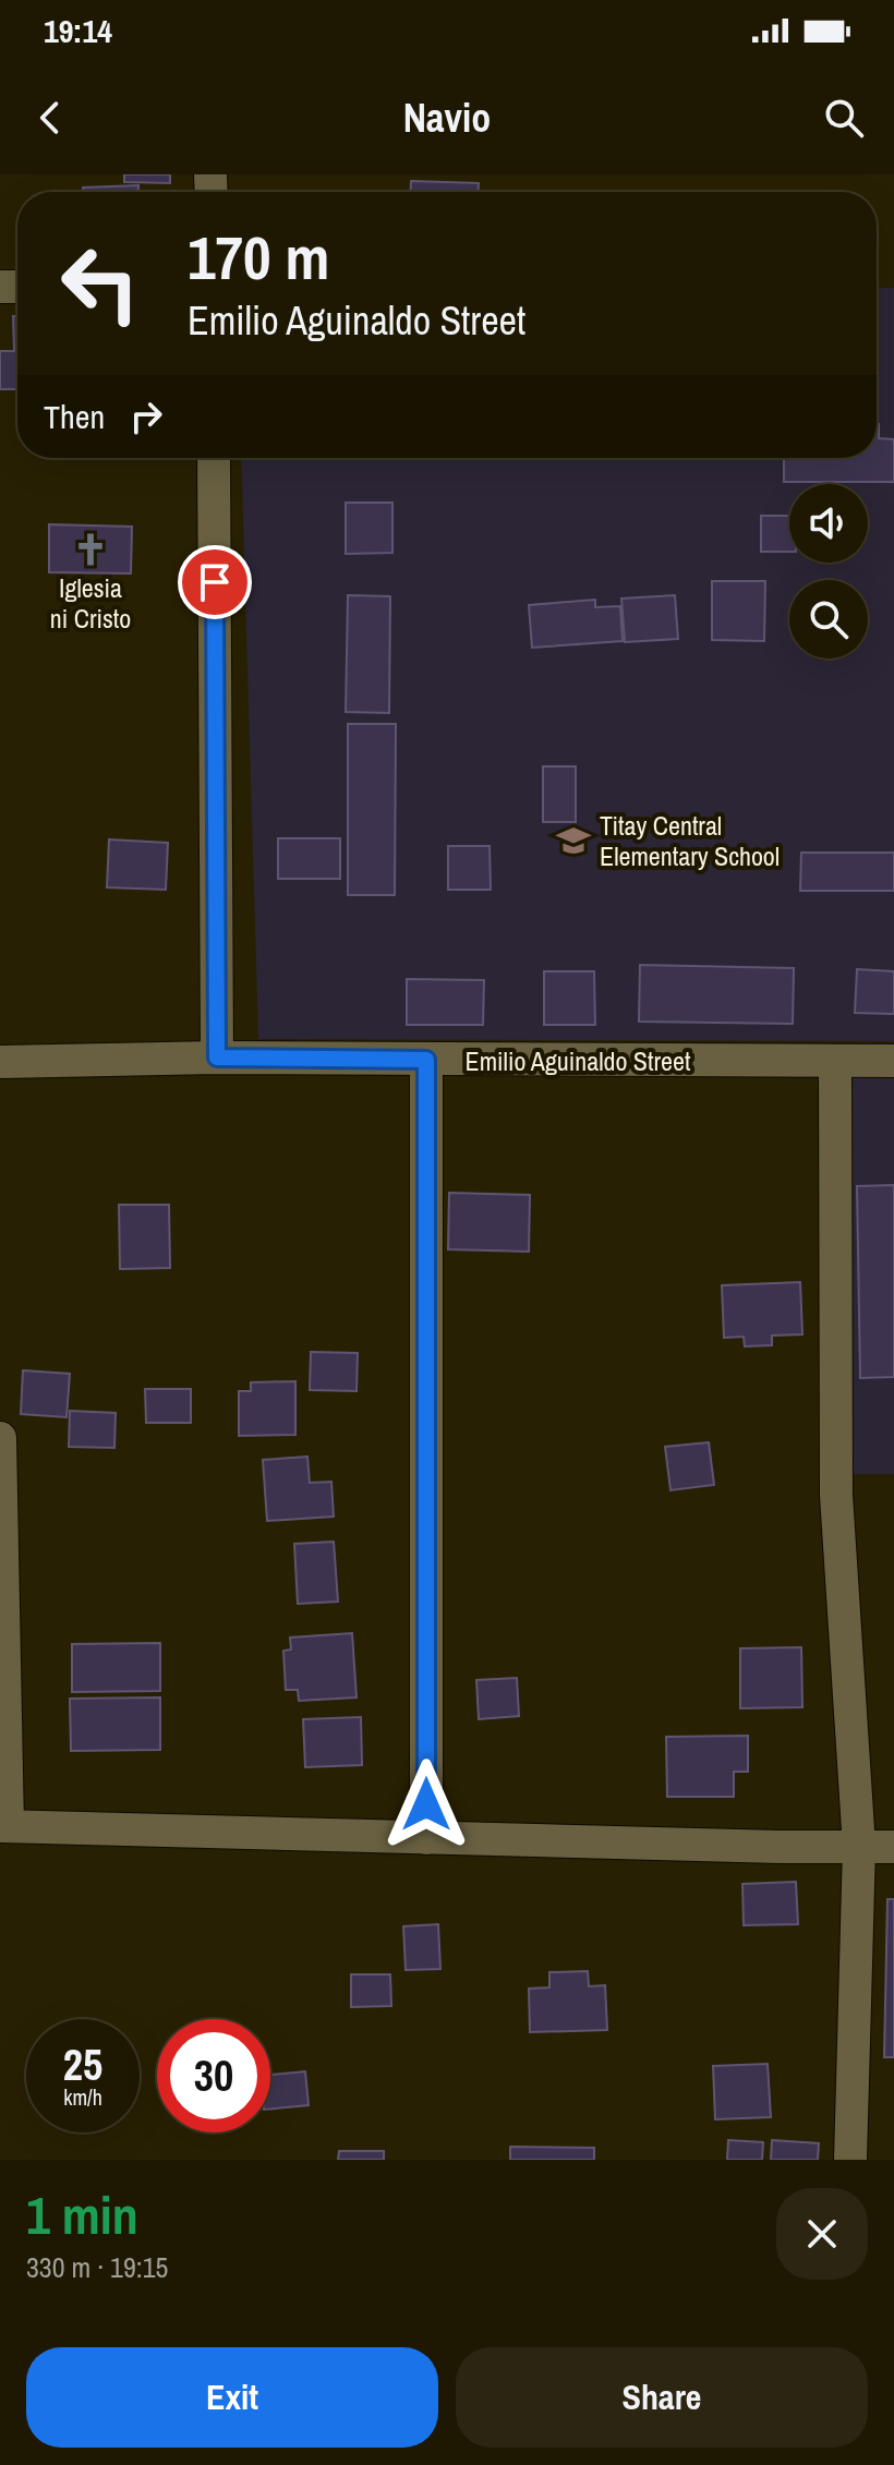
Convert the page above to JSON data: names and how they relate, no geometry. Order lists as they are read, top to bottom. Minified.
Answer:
{"streets":{"street":["Emilio Aguinaldo Street"]},"places":{"church":["Iglesia ni Cristo"],"school or university":["Titay Central Elementary School"]},"page":{"status":"19:14","header":"Navio","turn":["170 m","Emilio Aguinaldo Street"],"then":"Then","speed":"25 km/h","limit":"30","heading":["1 min","330 m · 19:15"],"buttons":["Exit","Share"]}}
